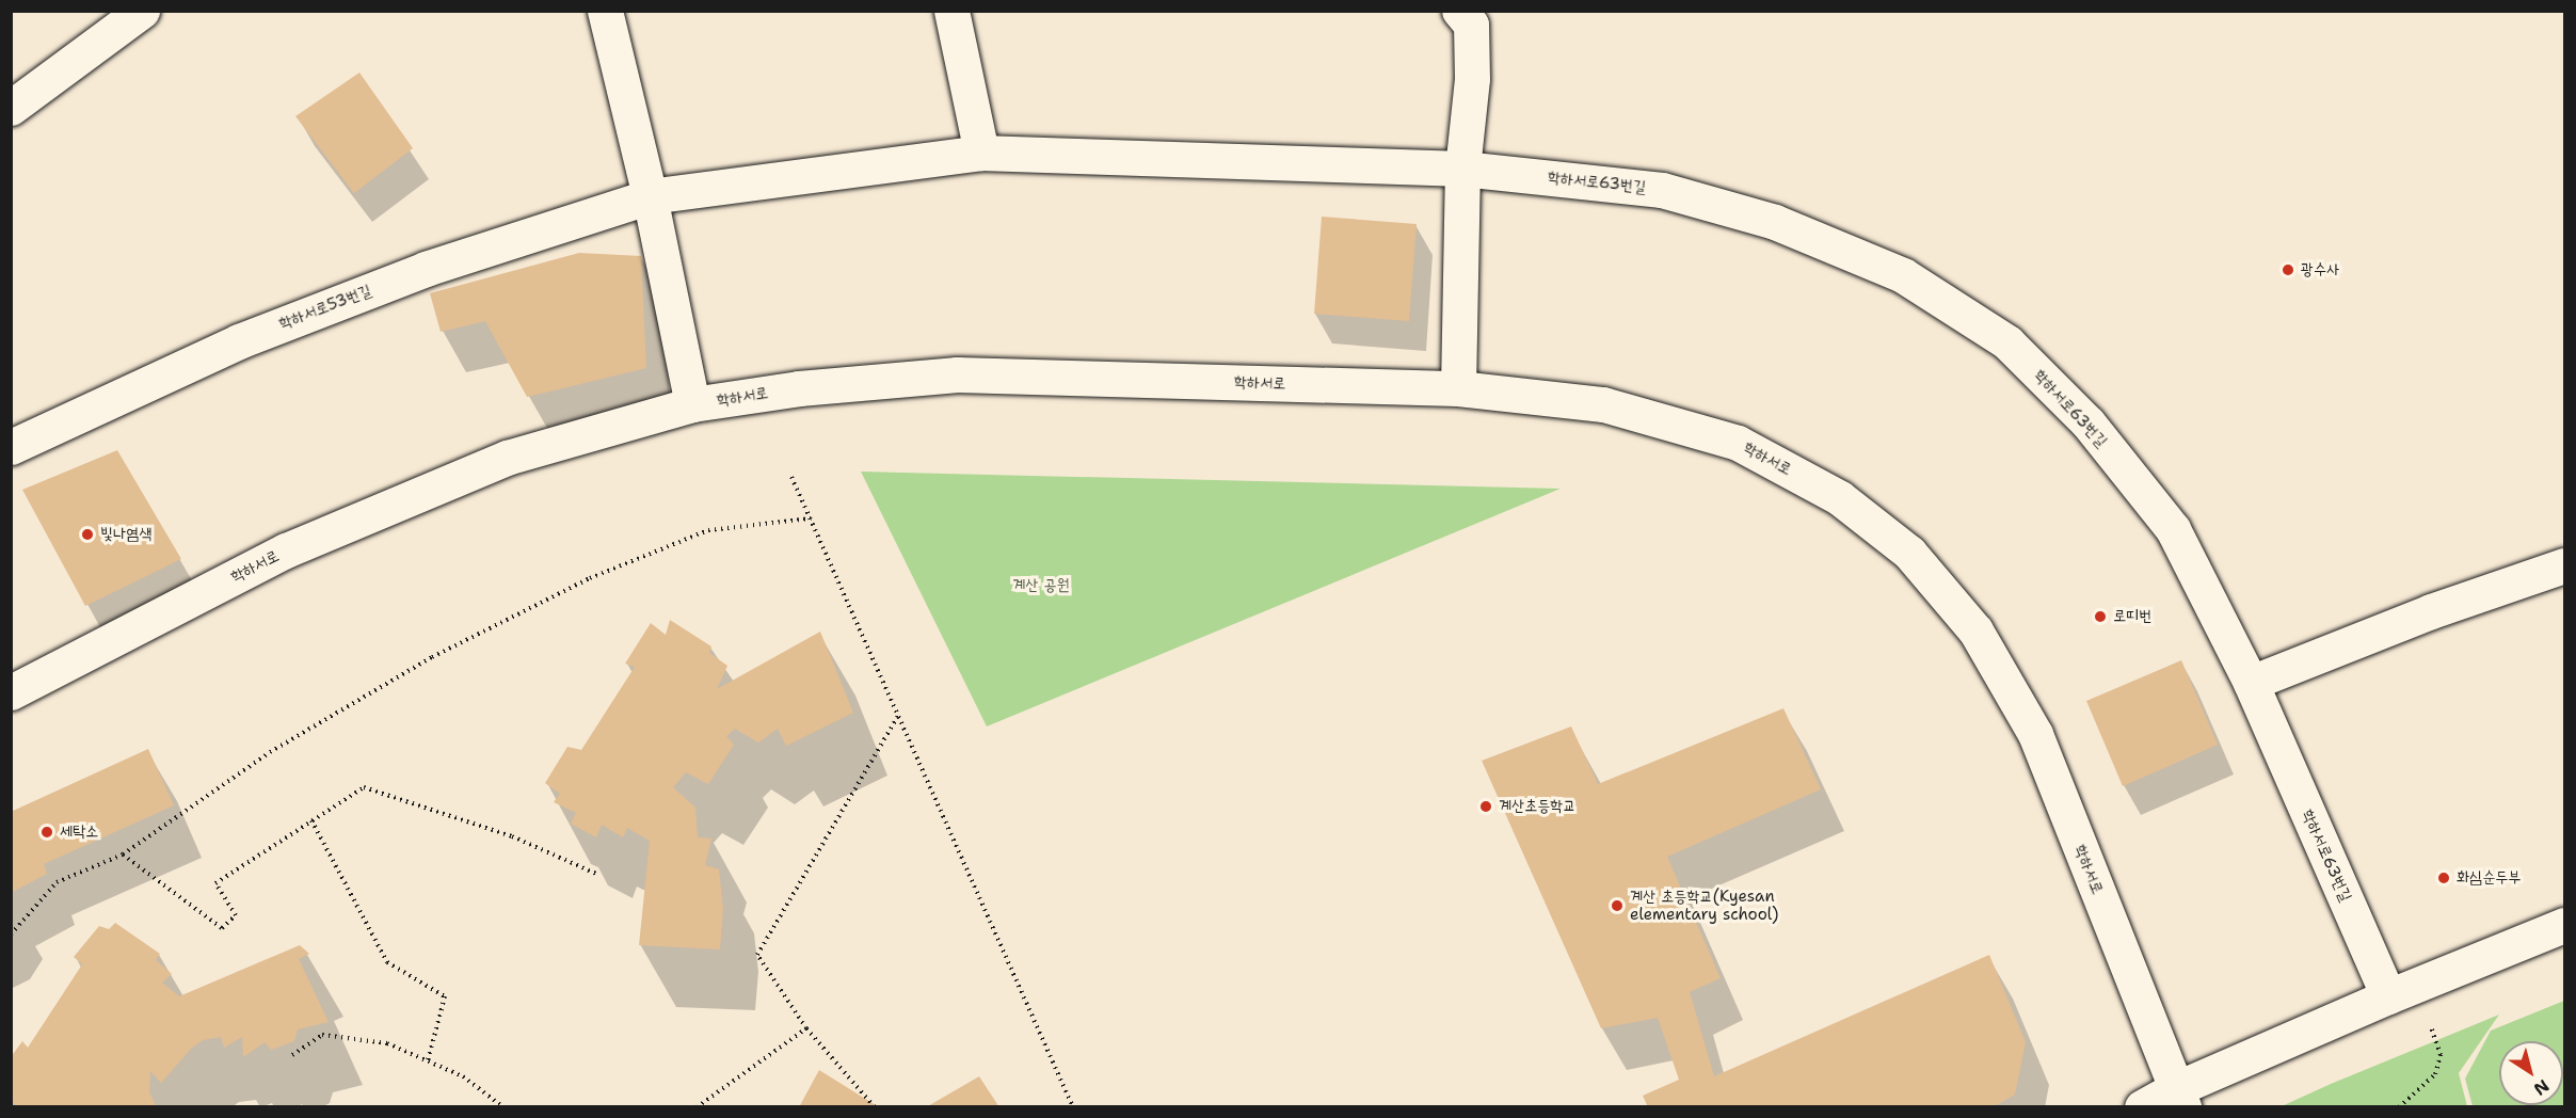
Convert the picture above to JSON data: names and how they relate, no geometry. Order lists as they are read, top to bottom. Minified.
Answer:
{"streets":{"street":["학하서로63번길","학하서로53번길","학하서로"]},"crossings":[["학하서로63번길","학하서로53번길"]],"parks":["계산 공원"],"places":["광수사","빛나염색","로띠번","계산초등학교","세탁소","화심순두부","계산 초등학교(Kyesan elementary school)"],"north":"bottom right"}
